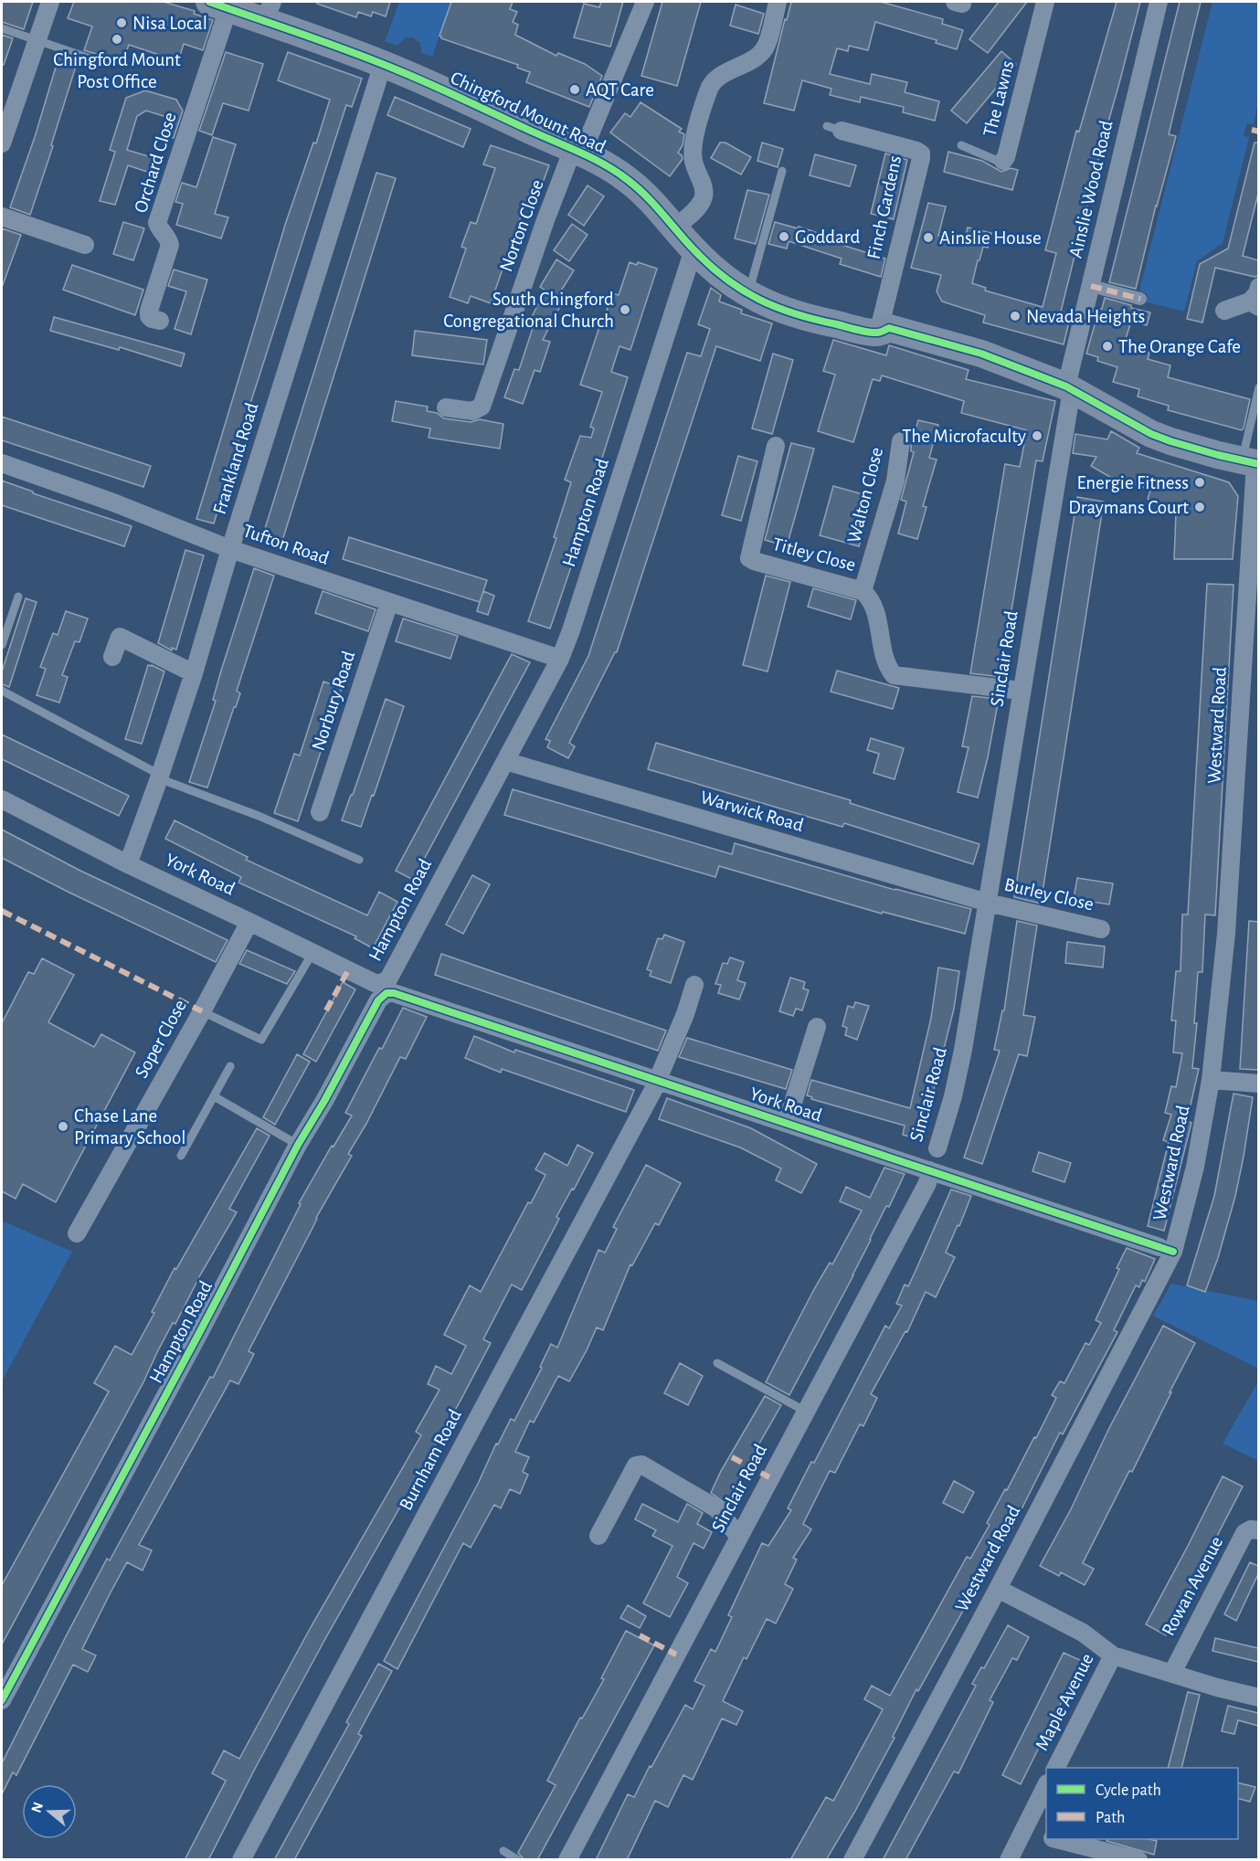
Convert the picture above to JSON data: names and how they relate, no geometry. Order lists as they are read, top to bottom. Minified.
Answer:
{"streets":{"main road":["Chingford Mount Road"],"street":["The Lawns","Orchard Close","Ainslie Wood Road","Finch Gardens","Norton Close","Frankland Road","Walton Close","Hampton Road","Tufton Road","Titley Close","Sinclair Road","Norbury Road","Westward Road","Warwick Road","York Road","Burley Close","Soper Close","Burnham Road","Rowan Avenue","Maple Avenue"]},"crossings":[["Chingford Mount Road","Orchard Close"],["Chingford Mount Road","Ainslie Wood Road"],["Chingford Mount Road","Finch Gardens"],["Chingford Mount Road","Norton Close"],["Chingford Mount Road","Frankland Road"],["Chingford Mount Road","Hampton Road"],["Chingford Mount Road","Sinclair Road"],["Chingford Mount Road","Westward Road"],["Ainslie Wood Road","Sinclair Road"],["Frankland Road","Tufton Road"],["Frankland Road","York Road"],["Walton Close","Titley Close"],["Hampton Road","Tufton Road"],["Hampton Road","Warwick Road"],["Hampton Road","York Road"],["Tufton Road","Norbury Road"],["Titley Close","Sinclair Road"],["Sinclair Road","Warwick Road"],["Sinclair Road","York Road"],["Sinclair Road","Burley Close"],["Warwick Road","Burley Close"],["York Road","Soper Close"],["York Road","Burnham Road"]],"places":["Nisa Local","Chingford Mount Post Office","AQT Care","Goddard","Ainslie House","South Chingford Congregational Church","Nevada Heights","The Orange Cafe","The Microfaculty","Energie Fitness","Draymans Court","Chase Lane Primary School"],"legend":["Cycle path","Path"],"north":"left"}
